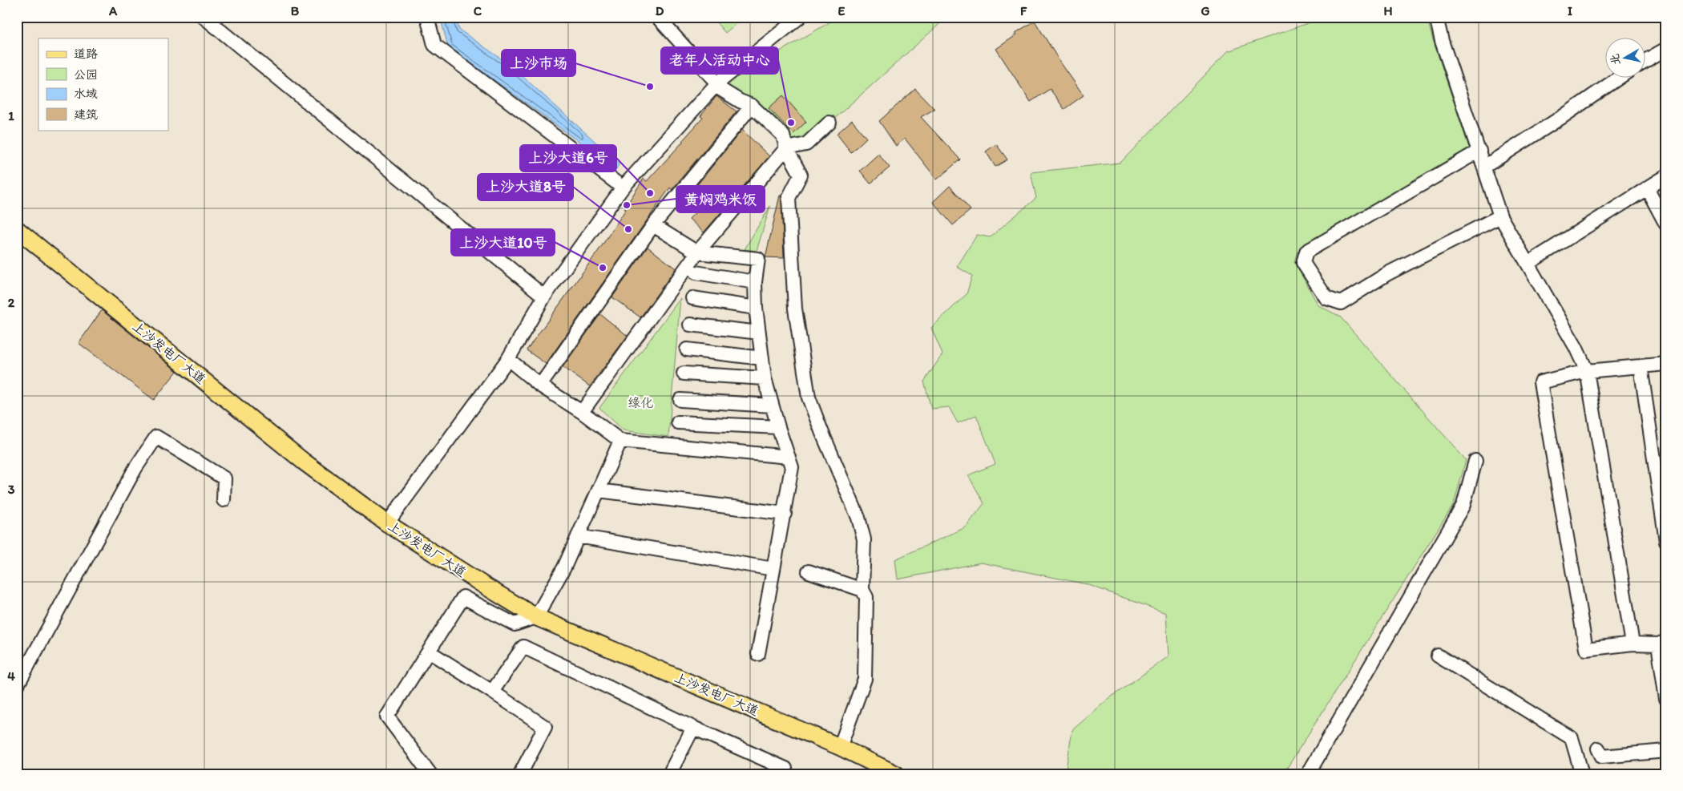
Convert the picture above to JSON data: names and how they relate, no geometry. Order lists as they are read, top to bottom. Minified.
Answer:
{"streets":{"main road":["上沙发电厂大道"]},"parks":["绿化"],"places":["上沙市场","老年人活动中心","上沙大道6号","黄焖鸡米饭","上沙大道8号","上沙大道10号"],"legend":["道路","公园","水域","建筑"],"north":"left","grid":{"columns":["A","B","C","D","E","F","G","H","I"],"rows":["1","2","3","4"]}}
